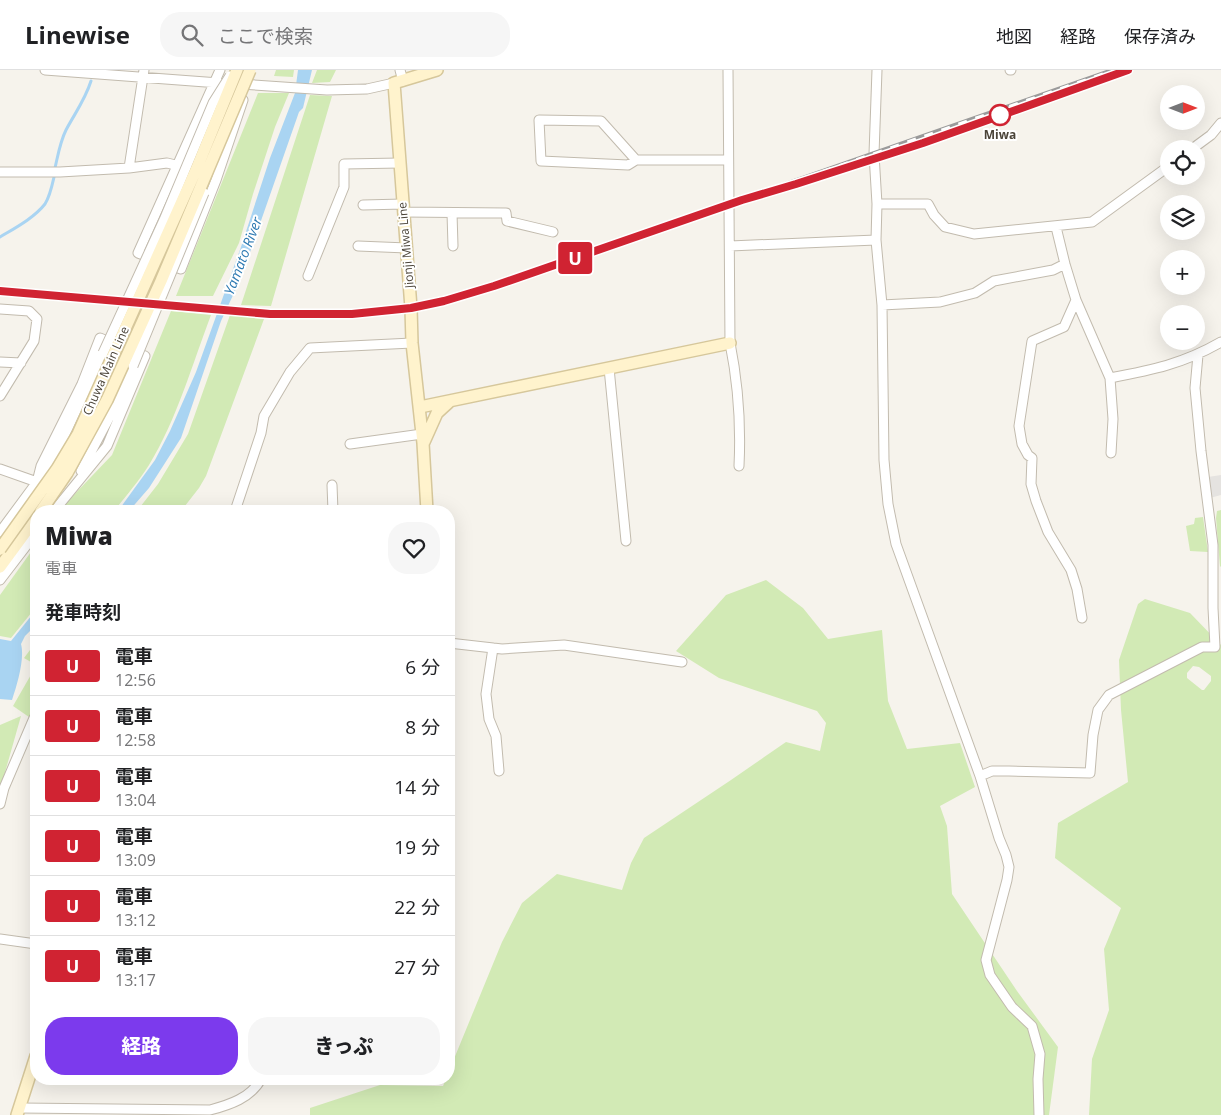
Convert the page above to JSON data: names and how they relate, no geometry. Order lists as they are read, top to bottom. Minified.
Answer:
{"streets":{"main road":["Jionji Miwa Line","Chuwa Main Line"]},"water":["Yamato River"],"places":["Miwa"],"north":"right","page":{"header":"Linewise","search":"ここで検索","nav":["地図","経路","保存済み"],"on_map":"U","map_buttons":["+","−"],"heading":[["Miwa","電車"],"発車時刻"],"list":[{"mark":"U","name":"電車","note":"12:56","value":"6 分"},{"mark":"U","name":"電車","note":"12:58","value":"8 分"},{"mark":"U","name":"電車","note":"13:04","value":"14 分"},{"mark":"U","name":"電車","note":"13:09","value":"19 分"},{"mark":"U","name":"電車","note":"13:12","value":"22 分"},{"mark":"U","name":"電車","note":"13:17","value":"27 分"}],"buttons":["経路","きっぷ"]}}
